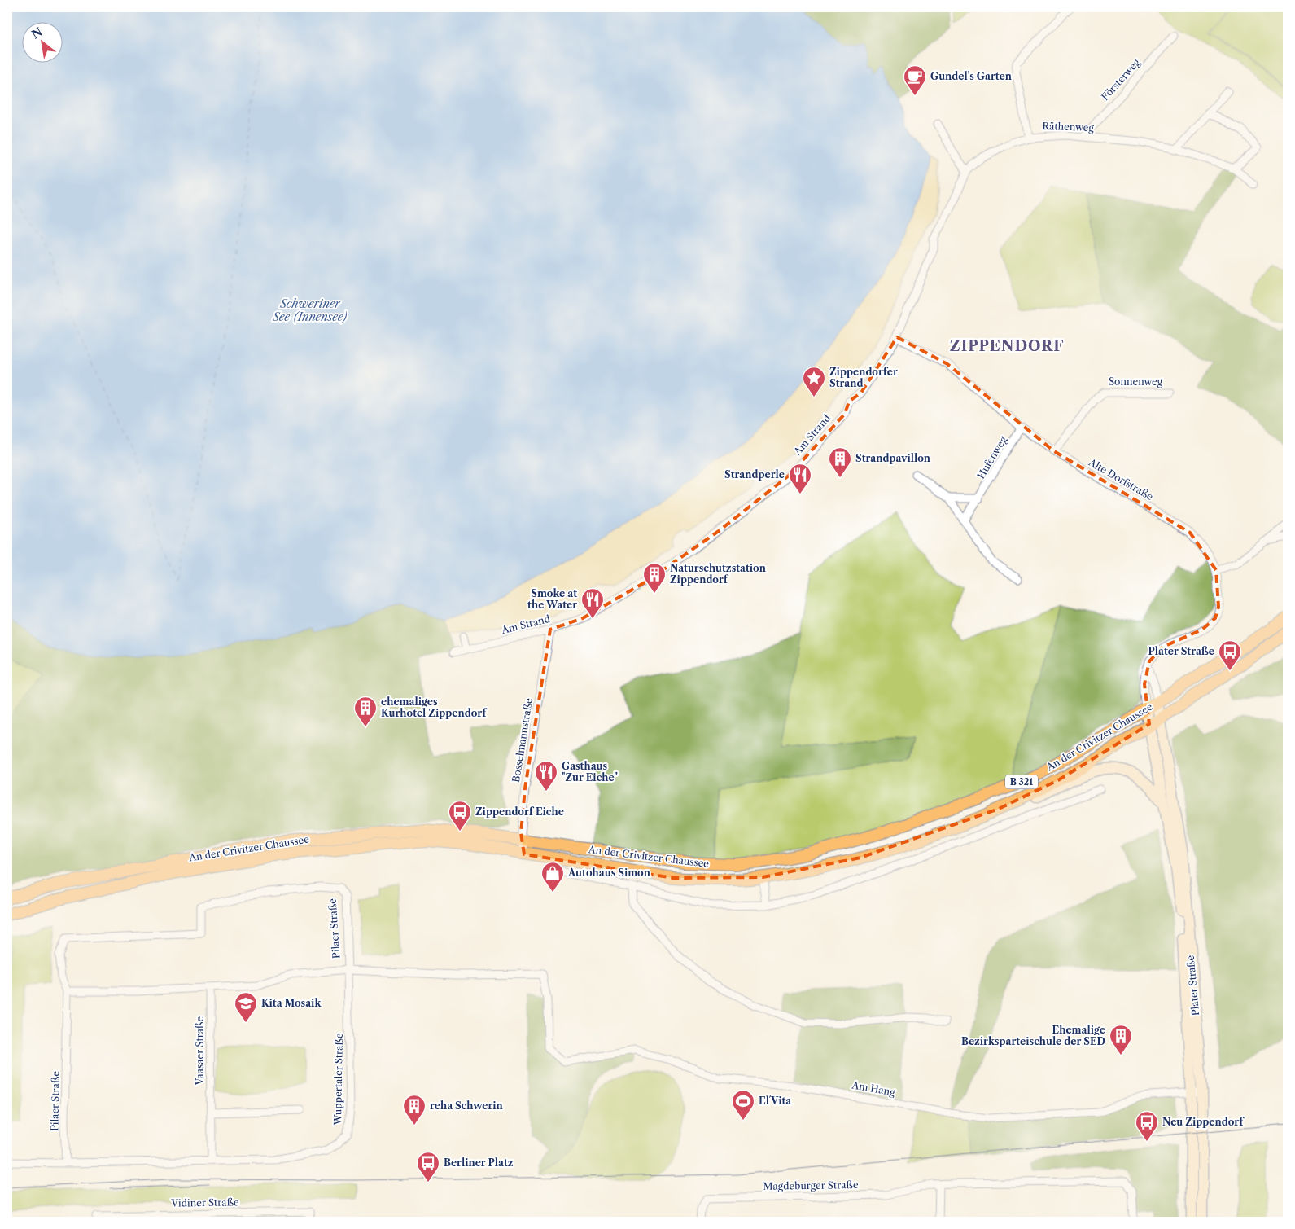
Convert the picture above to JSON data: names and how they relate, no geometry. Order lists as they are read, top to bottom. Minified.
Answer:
{"streets":{"main road":["An der Crivitzer Chaussee","B 321"],"street":["Försterweg","Räthenweg","Sonnenweg","Am Strand","Hufenweg","Alte Dorfstraße","Bosselmannstraße","Pilaer Straße","Plater Straße","Vaasaer Straße","Wuppertaler Straße","Am Hang","Magdeburger Straße","Vidiner Straße"]},"crossings":[["Försterweg","Räthenweg"],["Räthenweg","Am Strand"],["Sonnenweg","Alte Dorfstraße"],["Am Strand","Alte Dorfstraße"],["Am Strand","Bosselmannstraße"],["Hufenweg","Alte Dorfstraße"],["Alte Dorfstraße","An der Crivitzer Chaussee"],["Alte Dorfstraße","Plater Straße"],["An der Crivitzer Chaussee","Bosselmannstraße"],["An der Crivitzer Chaussee","B 321"],["An der Crivitzer Chaussee","Plater Straße"],["B 321","Plater Straße"],["Pilaer Straße","Vaasaer Straße"],["Pilaer Straße","Wuppertaler Straße"],["Pilaer Straße","Am Hang"],["Plater Straße","Am Hang"],["Vaasaer Straße","Wuppertaler Straße"],["Wuppertaler Straße","Am Hang"]],"districts":["ZIPPENDORF"],"water":["Schweriner See (Innensee)"],"places":{"cafe":["Gundel's Garten"],"place":["Zippendorfer Strand"],"building":["Strandpavillon","Naturschutzstation Zippendorf","ehemaliges Kurhotel Zippendorf","Ehemalige Bezirksparteischule der SED","reha Schwerin"],"restaurant":["Strandperle","Smoke at the Water","Gasthaus \"Zur Eiche\""],"bus stop":["Plater Straße","Zippendorf Eiche","Neu Zippendorf","Berliner Platz"],"shop":["Autohaus Simon"],"school or university":["Kita Mosaik"],"sports":["El´Vita"]},"north":"top left"}
